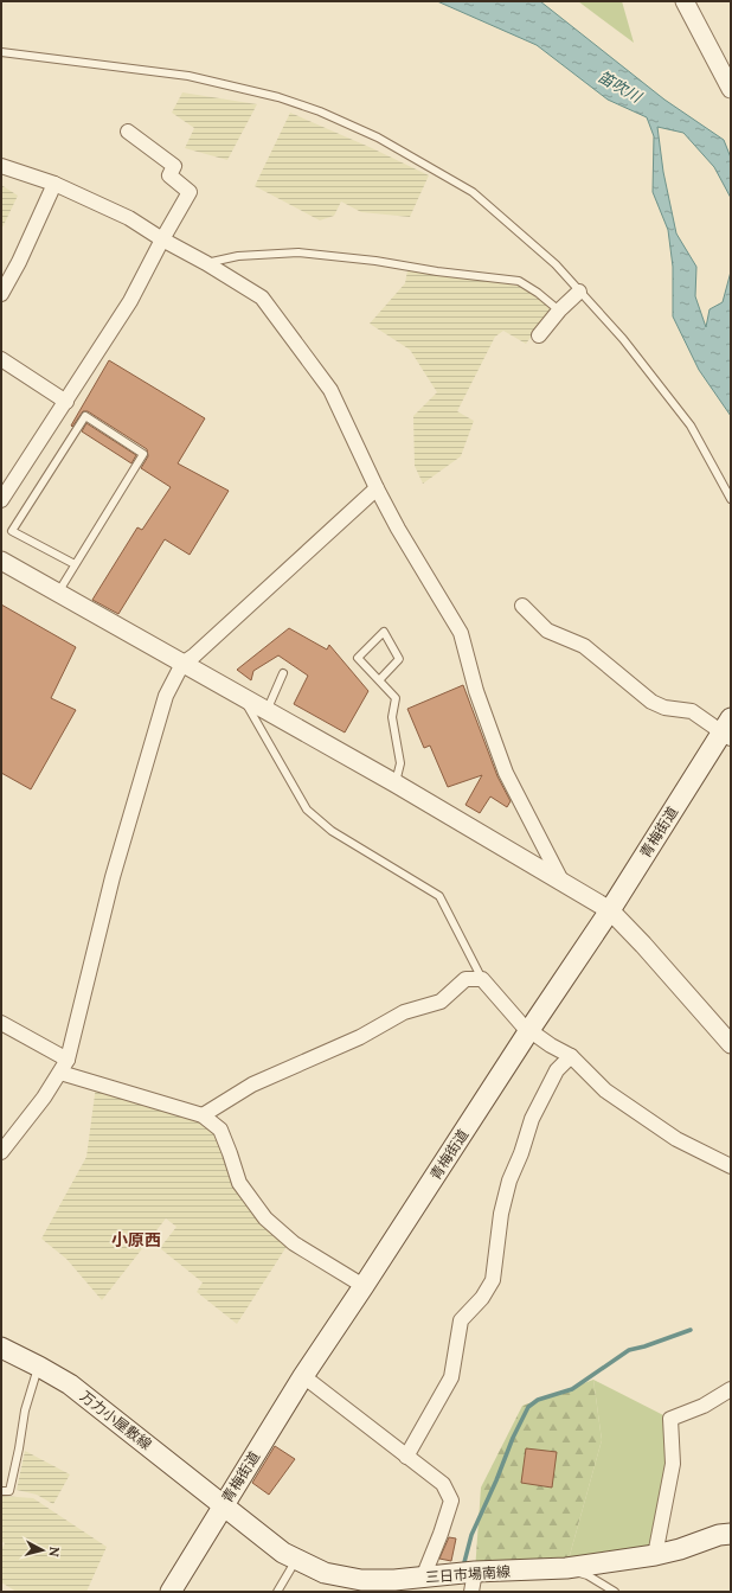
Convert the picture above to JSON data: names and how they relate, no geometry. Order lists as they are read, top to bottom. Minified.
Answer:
{"streets":{"main road":["青梅街道","万力小屋敷線","三日市場南線"]},"crossings":[["青梅街道","万力小屋敷線"],["青梅街道","三日市場南線"],["万力小屋敷線","三日市場南線"]],"districts":["小原西"],"water":["笛吹川"],"north":"right"}
